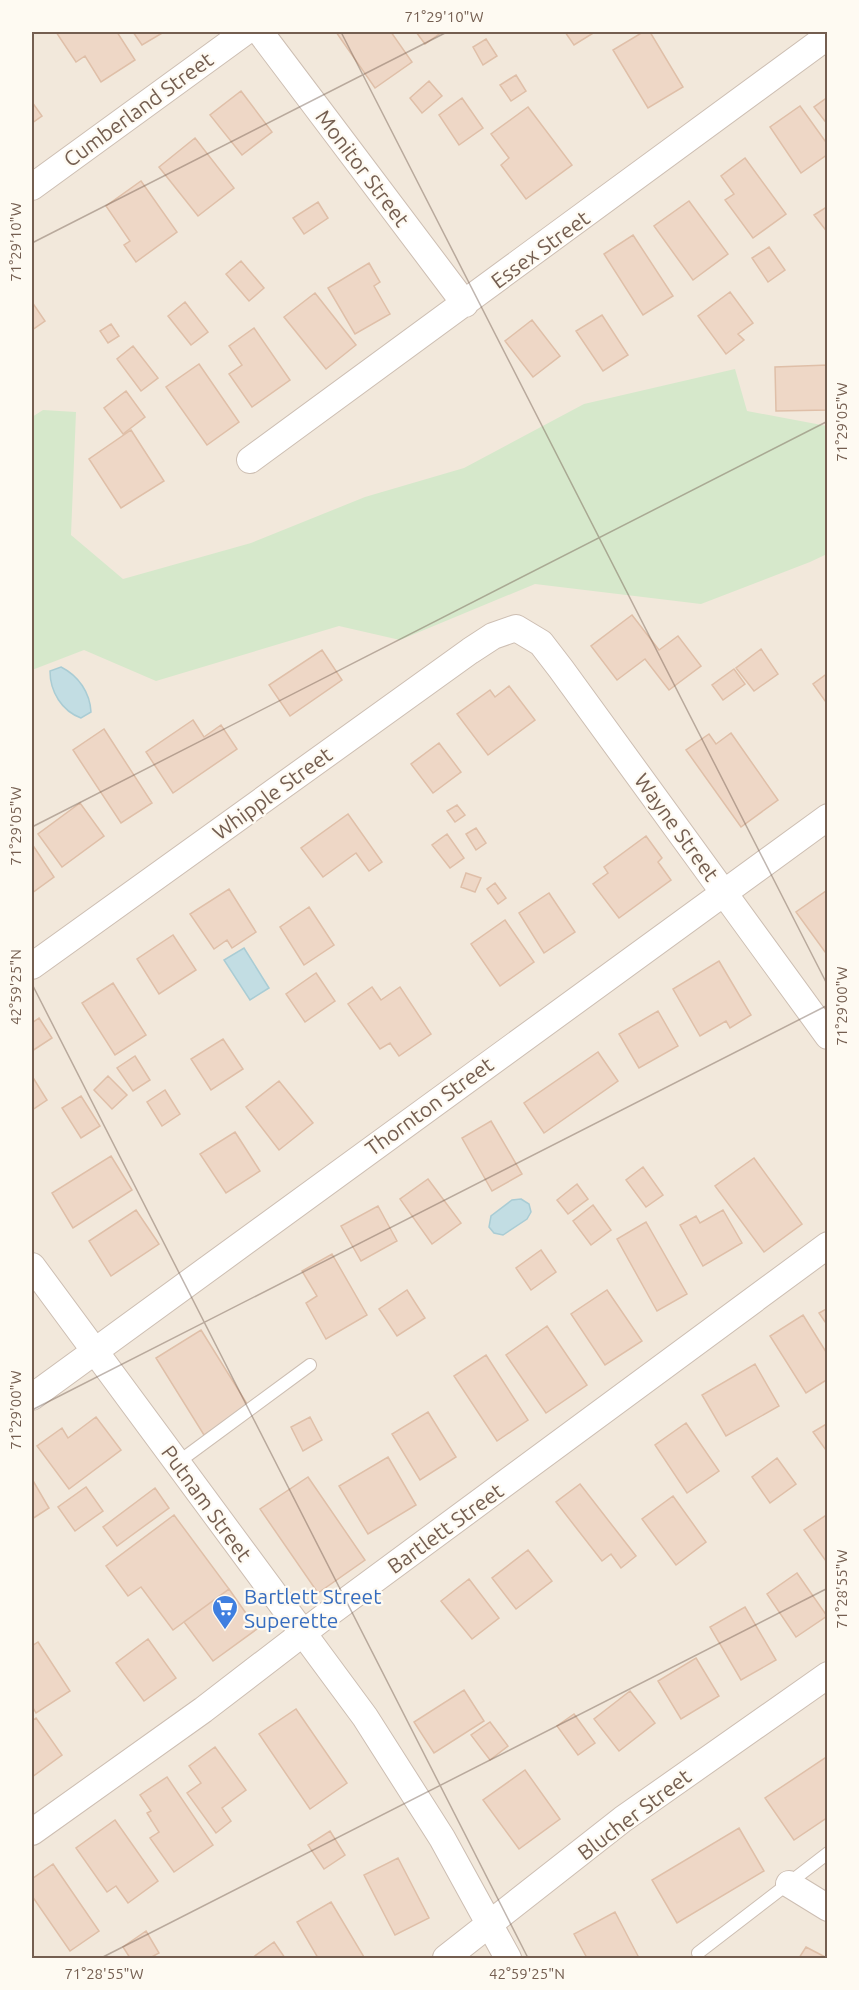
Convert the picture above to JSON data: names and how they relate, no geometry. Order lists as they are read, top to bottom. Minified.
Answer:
{"streets":{"street":["Cumberland Street","Monitor Street","Essex Street","Whipple Street","Wayne Street","Thornton Street","Putnam Street","Bartlett Street","Blucher Street"]},"crossings":[["Monitor Street","Essex Street"],["Whipple Street","Wayne Street"],["Wayne Street","Thornton Street"],["Thornton Street","Putnam Street"],["Putnam Street","Bartlett Street"],["Putnam Street","Blucher Street"]],"places":{"supermarket":["Bartlett Street Superette"]},"coordinates":["71°29'10\"W","71°29'05\"W","42°59'25\"N","71°29'00\"W","71°28'55\"W"]}
